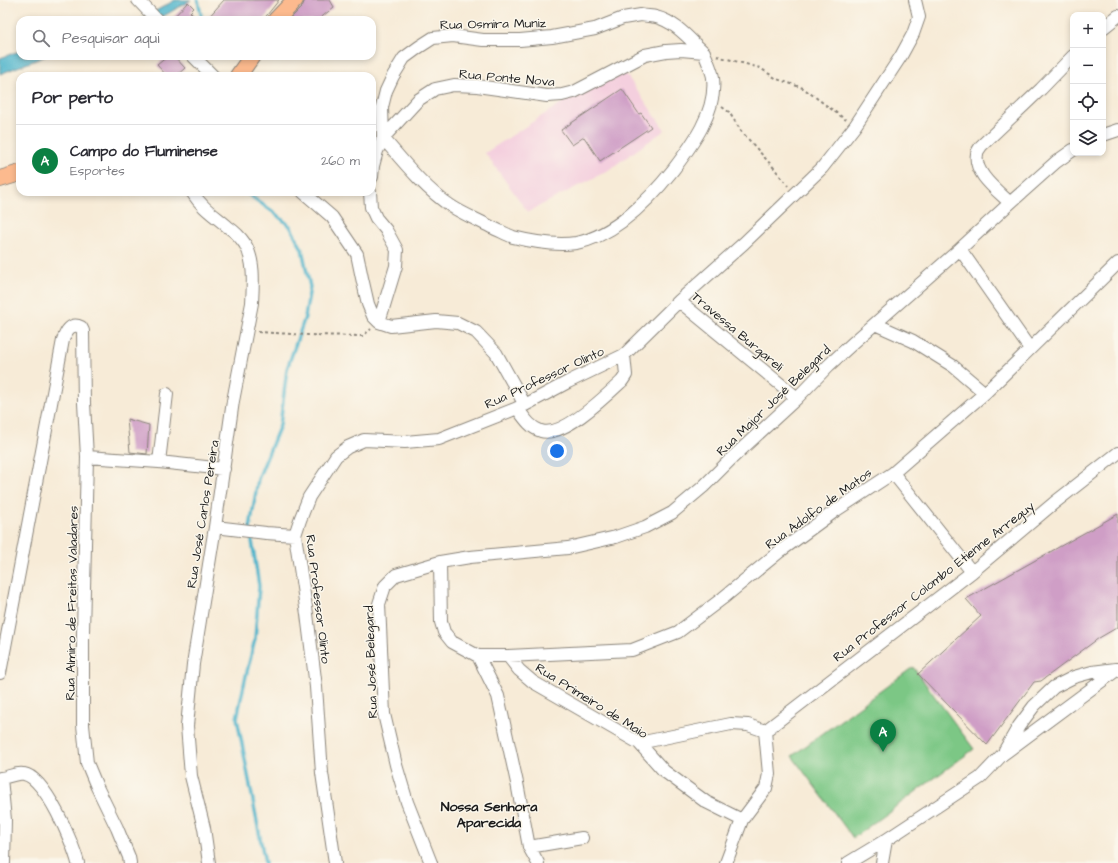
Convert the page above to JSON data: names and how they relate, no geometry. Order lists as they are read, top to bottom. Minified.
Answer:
{"streets":{"street":["Rua Osmira Muniz","Rua Ponte Nova","Travessa Burgareli","Rua Professor Olinto","Rua Major José Belegard","Rua Adolfo de Matos","Rua José Carlos Pereira","Rua Professor Colombo Etienne Arreguy","Rua Almiro de Freitas Valadares","Rua José Belegard","Rua Primeiro de Maio"]},"crossings":[["Rua Osmira Muniz","Rua Ponte Nova"],["Travessa Burgareli","Rua Professor Olinto"],["Travessa Burgareli","Rua Major José Belegard"],["Rua Major José Belegard","Rua Adolfo de Matos"],["Rua Major José Belegard","Rua José Belegard"],["Rua Adolfo de Matos","Rua José Belegard"],["Rua Adolfo de Matos","Rua Primeiro de Maio"]],"districts":["Nossa Senhora Aparecida"],"page":{"map_buttons":["+","−"],"search":"Pesquisar aqui","heading":"Por perto","list":[{"mark":"A","name":"Campo do Fluminense","note":"Esportes","value":"260 m"}],"pins":"A"}}
